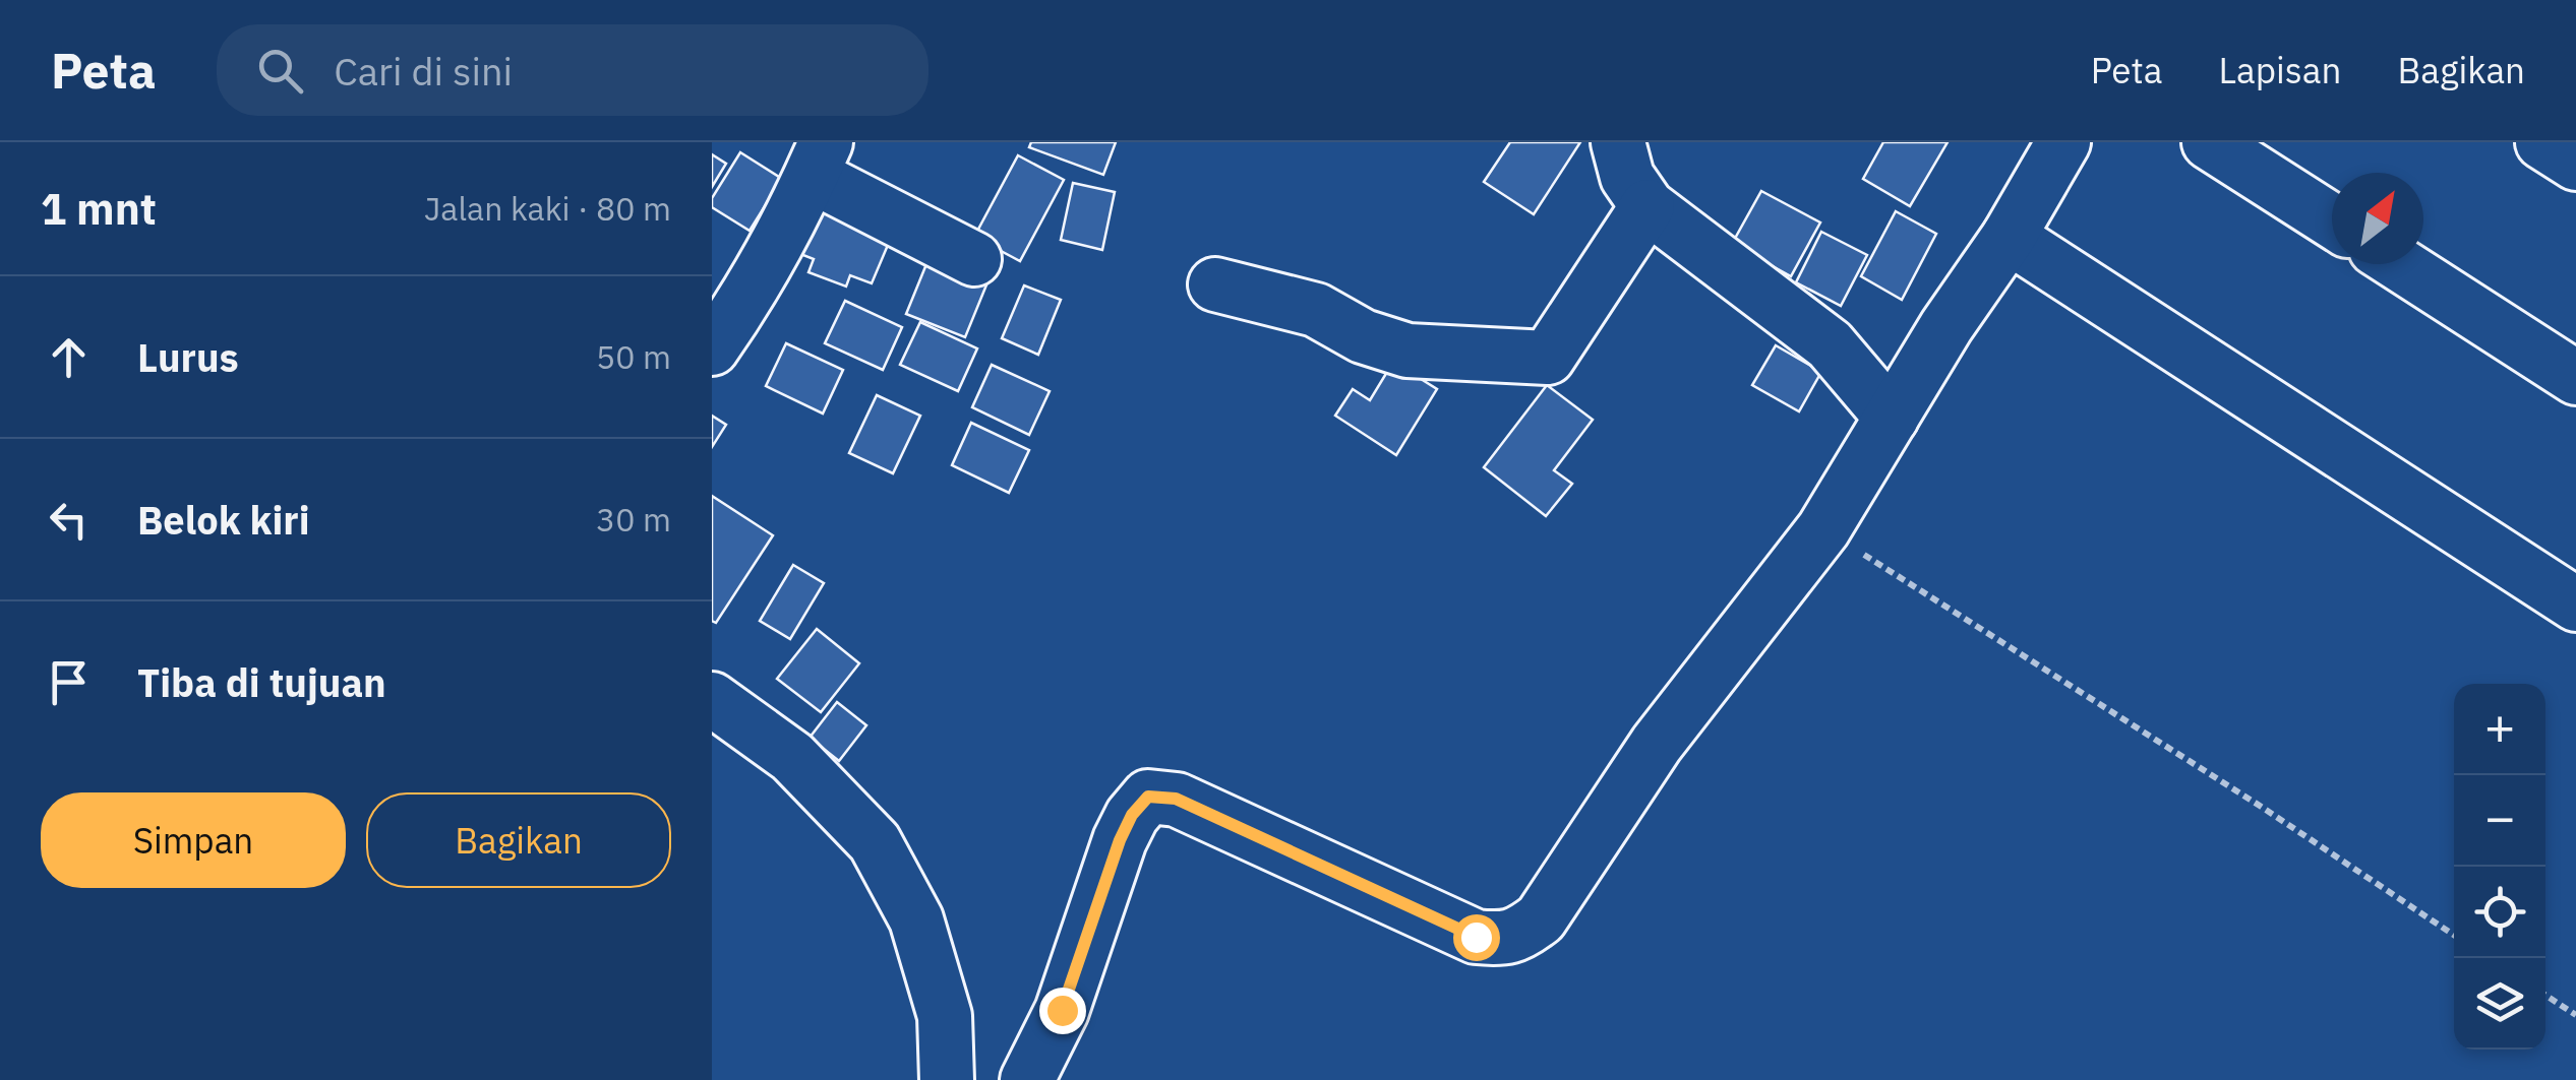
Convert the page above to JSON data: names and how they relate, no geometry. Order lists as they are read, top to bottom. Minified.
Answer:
{"north":"top right","page":{"header":"Peta","search":"Cari di sini","nav":["Peta","Lapisan","Bagikan"],"heading":["1 mnt","Jalan kaki · 80 m"],"list":[["Lurus","50 m"],["Belok kiri","30 m"],"Tiba di tujuan"],"map_buttons":["+","−"],"buttons":["Simpan","Bagikan"]}}
